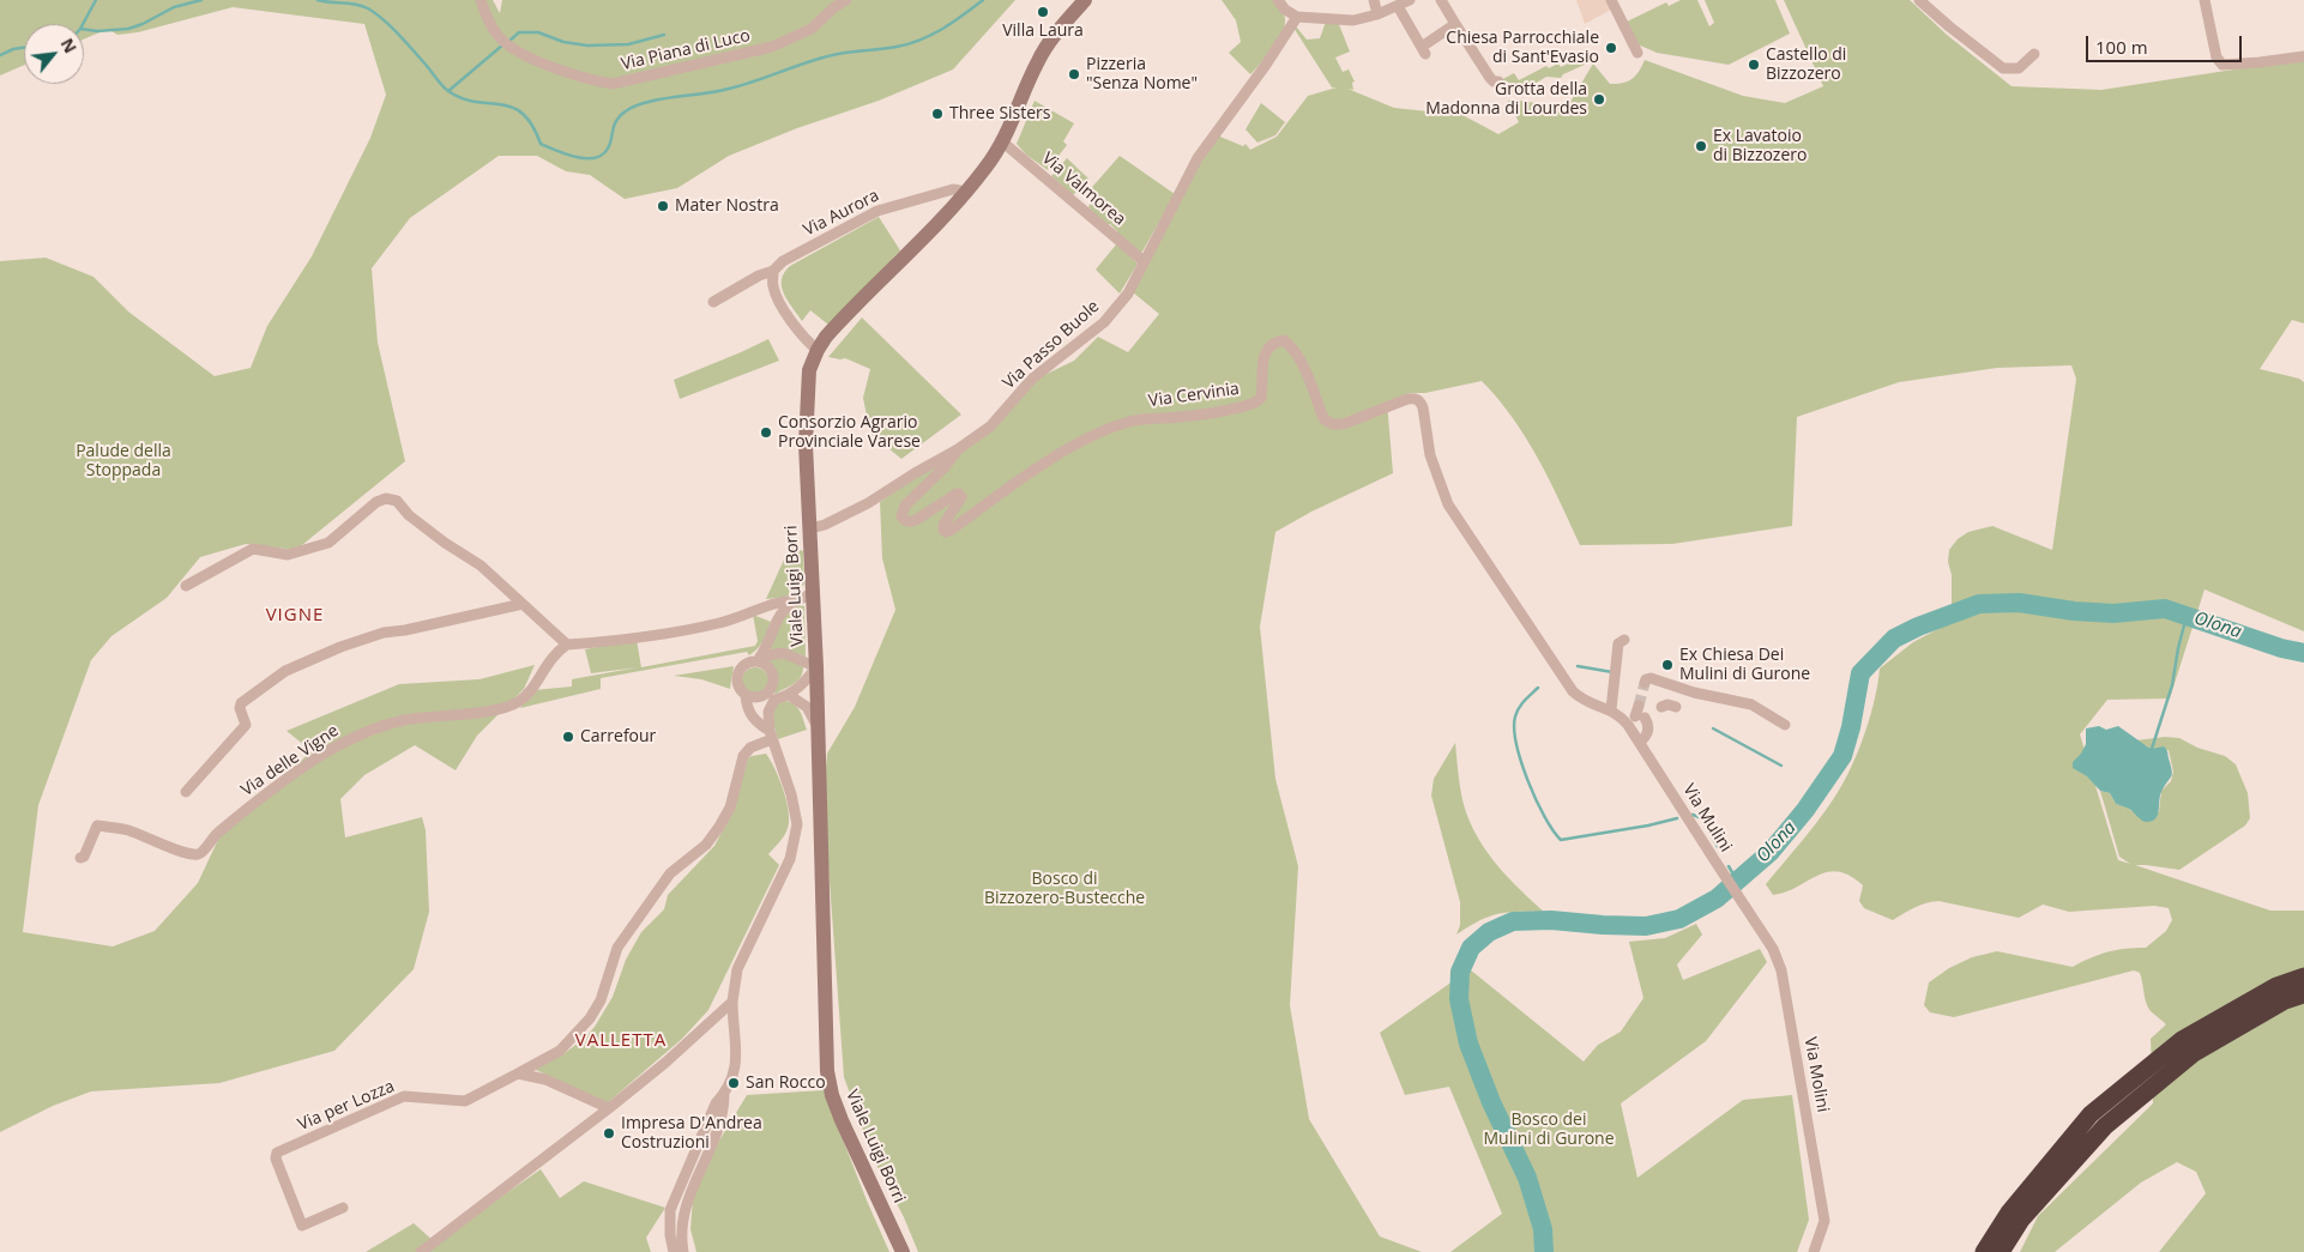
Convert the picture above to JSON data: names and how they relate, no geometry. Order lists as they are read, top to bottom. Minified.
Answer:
{"streets":{"main road":["Viale Luigi Borri"],"street":["Via Piana di Luco","Via Valmorea","Via Aurora","Via Passo Buole","Via Cervinia","Via delle Vigne","Via Mulini","Via Molini","Via per Lozza"]},"crossings":[["Via Valmorea","Via Passo Buole"],["Via Valmorea","Viale Luigi Borri"],["Via Aurora","Viale Luigi Borri"],["Via Passo Buole","Via Cervinia"],["Via Passo Buole","Viale Luigi Borri"],["Via Cervinia","Via Mulini"],["Via Mulini","Via Molini"]],"districts":["VIGNE","VALLETTA"],"water":["Olona"],"parks":["Palude della Stoppada","Bosco di Bizzozero-Bustecche","Bosco dei Mulini di Gurone"],"places":["Villa Laura","Chiesa Parrocchiale di Sant'Evasio","Castello di Bizzozero","Pizzeria \"Senza Nome\"","Grotta della Madonna di Lourdes","Three Sisters","Ex Lavatoio di Bizzozero","Mater Nostra","Consorzio Agrario Provinciale Varese","Ex Chiesa Dei Mulini di Gurone","Carrefour","San Rocco","Impresa D'Andrea Costruzioni"],"scale_bar":"100 m","north":"top right"}
